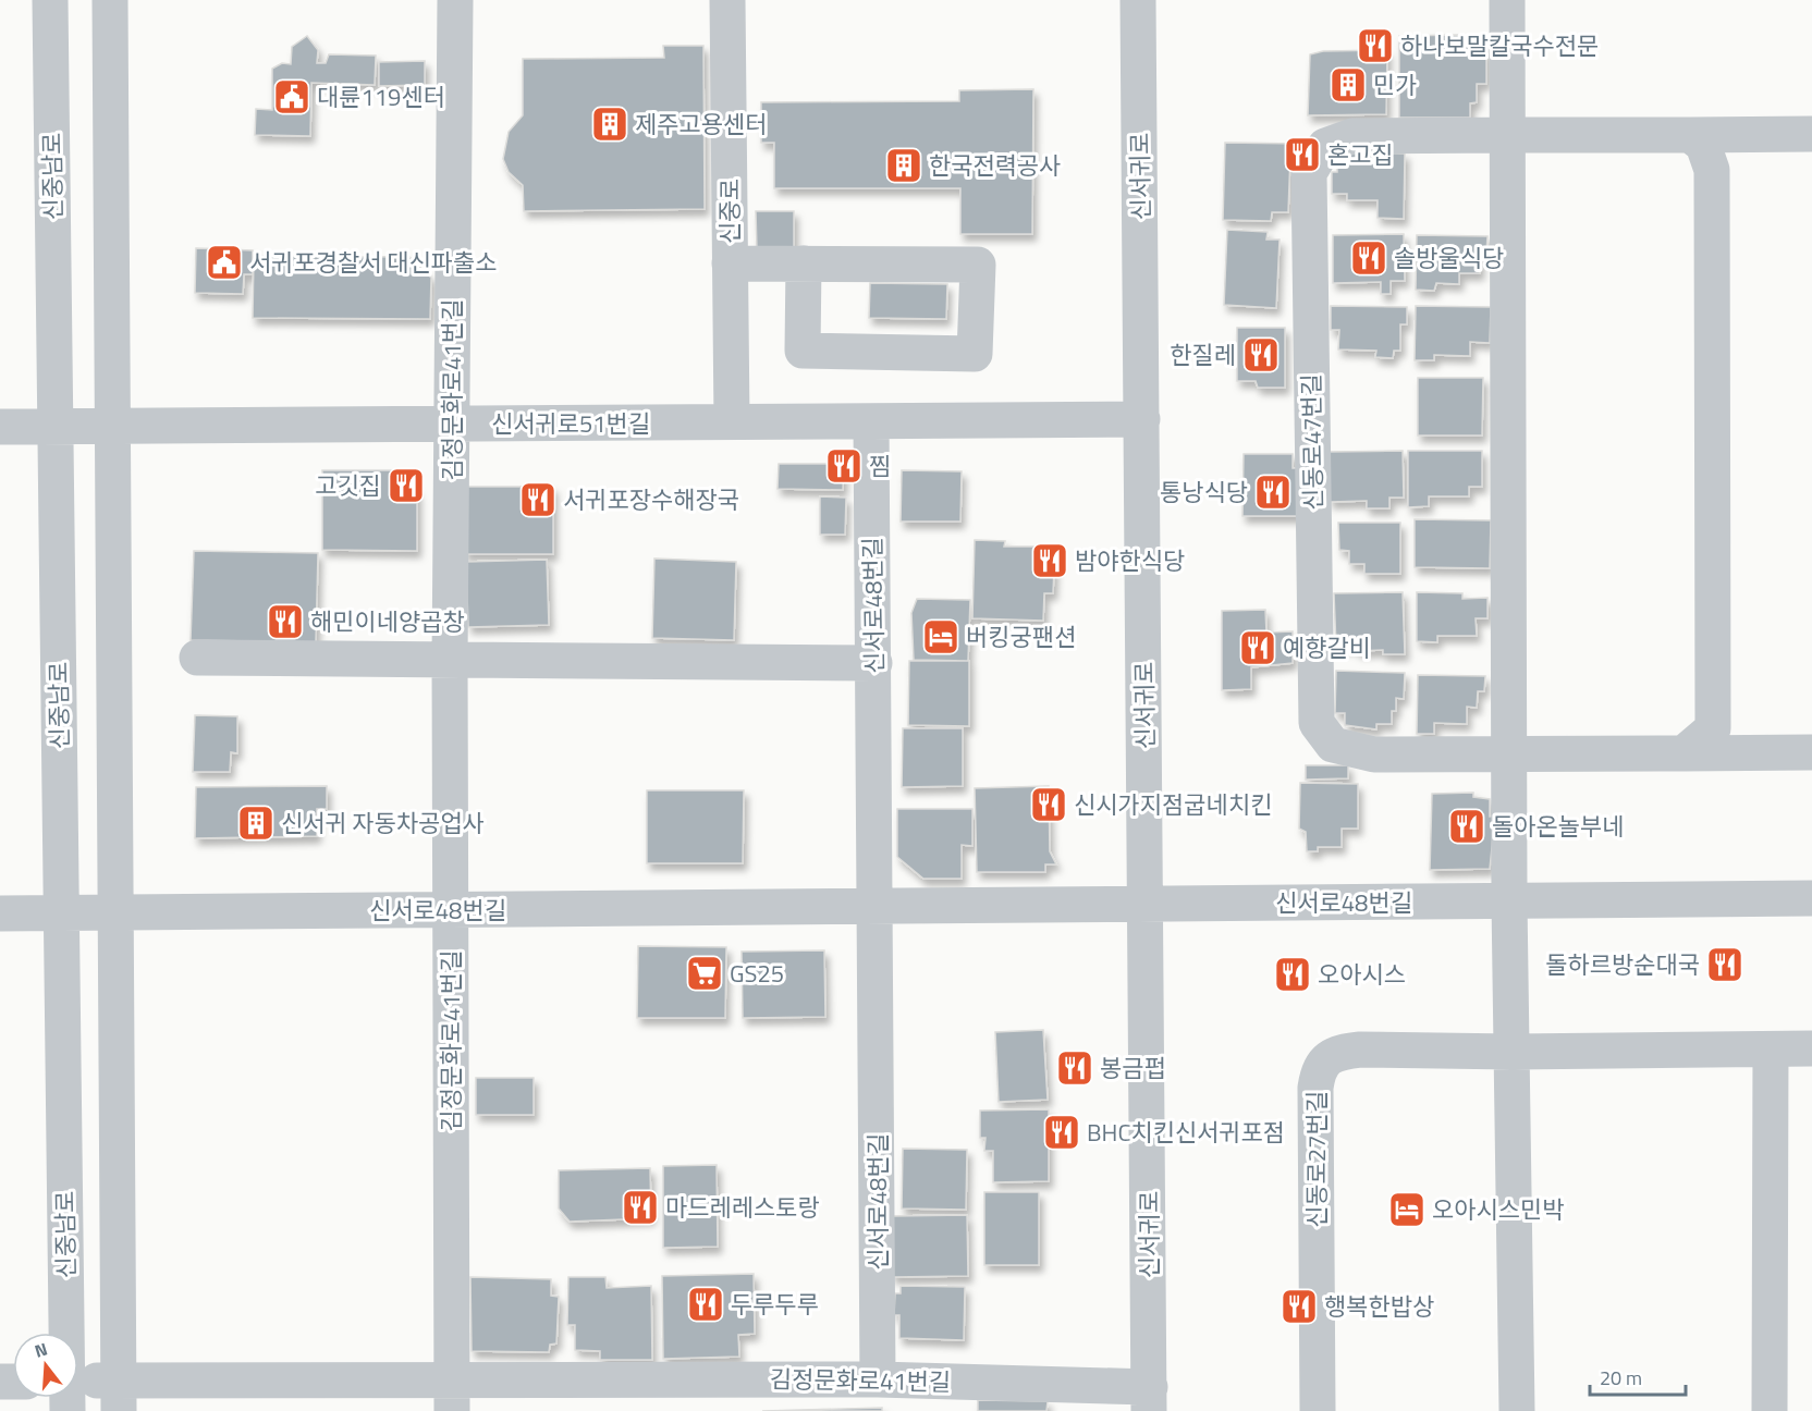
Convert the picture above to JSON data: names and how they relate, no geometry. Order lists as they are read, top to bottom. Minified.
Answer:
{"streets":{"street":["신중남로","신서귀로","신중로","김정문화로41번길","신서귀로51번길","신동로47번길","신서로48번길","신동로27번길"]},"crossings":[["신중남로","신서귀로51번길"],["신중남로","신서로48번길"],["신서귀로","김정문화로41번길"],["신서귀로","신서귀로51번길"],["신서귀로","신서로48번길"],["신중로","신서귀로51번길"],["김정문화로41번길","신서귀로51번길"],["김정문화로41번길","신서로48번길"],["신서귀로51번길","신서로48번길"]],"places":{"restaurant":["하나보말칼국수전문","혼고집","솔방울식당","한질레","찜","고깃집","통낭식당","서귀포장수해장국","밤야한식당","해민이네양곱창","예향갈비","신시가지점굽네치킨","돌아온놀부네","돌하르방순대국","오아시스","봉금펍","BHC치킨신서귀포점","마드레레스토랑","두루두루","행복한밥상"],"building":["민가","제주고용센터","한국전력공사","신서귀 자동차공업사"],"public building":["대륜119센터","서귀포경찰서 대신파출소"],"hotel":["버킹궁팬션","오아시스민박"],"supermarket":["GS25"]},"scale_bar":"20 m","north":"top"}
